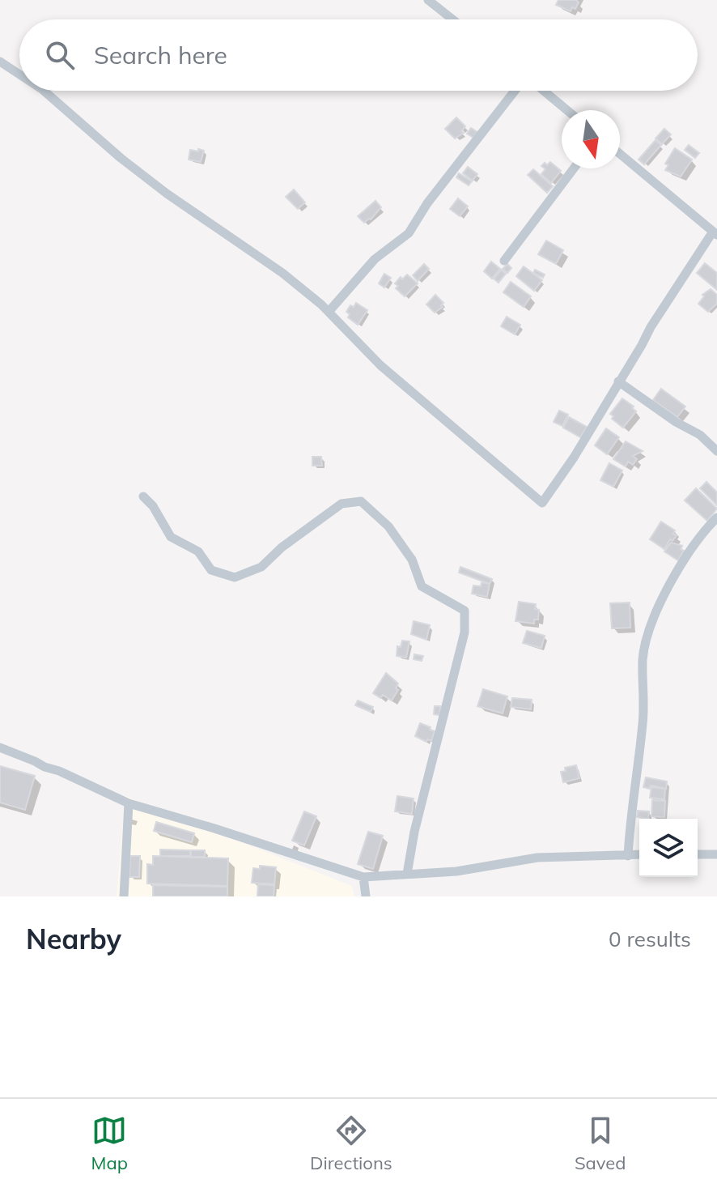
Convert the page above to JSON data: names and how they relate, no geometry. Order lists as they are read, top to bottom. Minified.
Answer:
{"north":"bottom","page":{"search":"Search here","heading":["Nearby","0 results"],"nav":["Map","Directions","Saved"]}}
